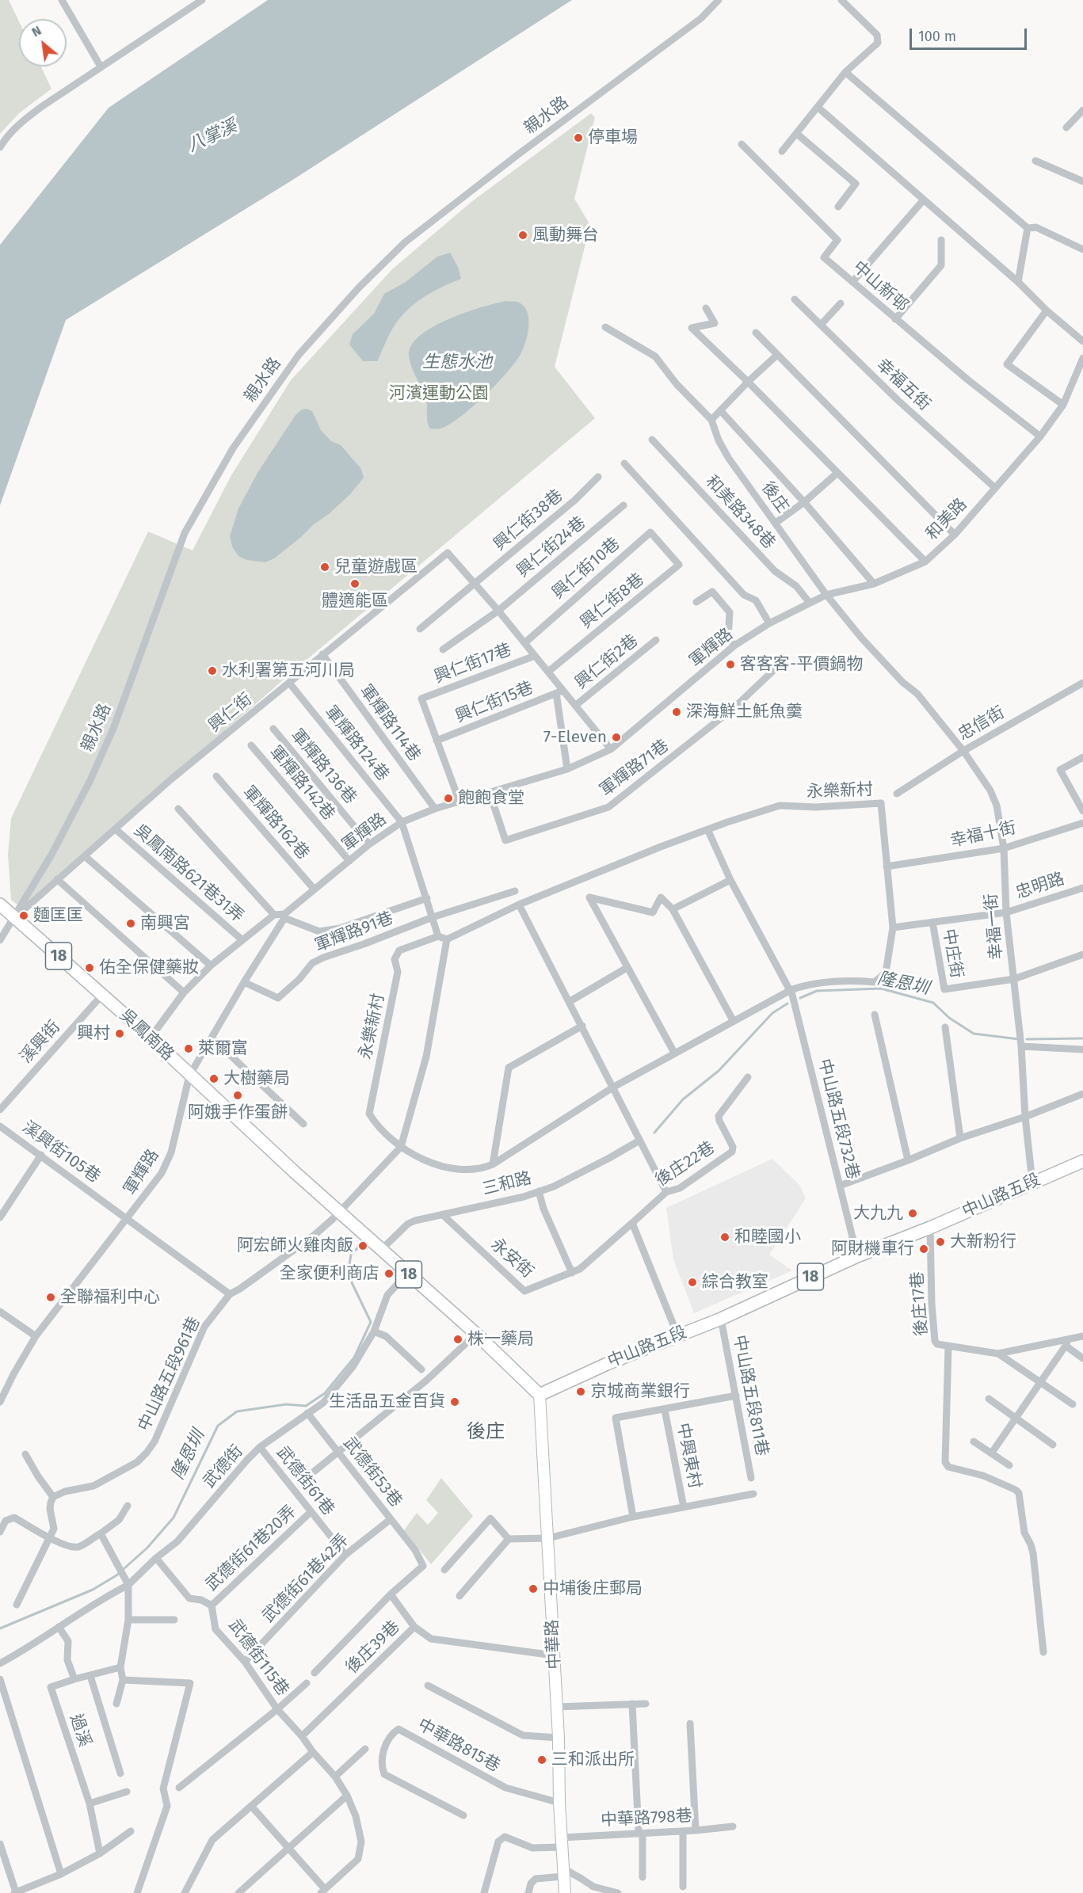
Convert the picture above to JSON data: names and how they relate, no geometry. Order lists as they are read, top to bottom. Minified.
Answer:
{"streets":{"main road":["18","吳鳳南路","中山路五段","中華路"],"street":["親水路","中山新邨","幸福五街","後庄","和美路348巷","和美路","興仁街38巷","興仁街24巷","興仁街10巷","興仁街8巷","軍輝路","興仁街2巷","興仁街17巷","興仁街15巷","興仁街","軍輝路114巷","忠信街","軍輝路124巷","軍輝路136巷","軍輝路71巷","軍輝路142巷","永樂新村","軍輝路162巷","幸福十街","吳鳳南路621巷31弄","忠明路","幸福一街","軍輝路91巷","中庄街","溪興街","中山路五段732巷","溪興街105巷","後庄22巷","三和路","永安街","後庄17巷","中山路五段961巷","中山路五段811巷","中興東村","武德街","武德街53巷","武德街61巷","武德街61巷20弄","武德街61巷42弄","後庄39巷","武德街115巷","過溪","中華路815巷","中華路798巷"]},"crossings":[["親水路","興仁街"],["親水路","18"],["親水路","吳鳳南路"],["中山新邨","和美路"],["幸福五街","和美路"],["後庄","和美路"],["後庄","幸福一街"],["和美路348巷","和美路"],["和美路","軍輝路"],["興仁街38巷","興仁街"],["興仁街24巷","興仁街"],["興仁街10巷","興仁街8巷"],["興仁街10巷","興仁街"],["興仁街8巷","興仁街"],["軍輝路","興仁街"],["軍輝路","軍輝路114巷"],["軍輝路","軍輝路124巷"],["軍輝路","軍輝路136巷"],["軍輝路","軍輝路71巷"],["軍輝路","軍輝路142巷"],["軍輝路","軍輝路162巷"],["軍輝路","軍輝路91巷"],["軍輝路","吳鳳南路"],["軍輝路","溪興街105巷"],["軍輝路","中山路五段961巷"],["興仁街2巷","興仁街"],["興仁街17巷","興仁街15巷"],["興仁街17巷","興仁街"],["興仁街15巷","興仁街"],["興仁街","軍輝路114巷"],["興仁街","軍輝路124巷"],["興仁街","吳鳳南路621巷31弄"],["興仁街","18"],["興仁街","吳鳳南路"],["忠信街","幸福一街"],["永樂新村","幸福十街"],["永樂新村","中山路五段732巷"],["幸福十街","幸福一街"],["忠明路","幸福一街"],["幸福一街","中庄街"],["幸福一街","中山路五段"],["18","吳鳳南路"],["18","三和路"],["18","中山路五段"],["18","中山路五段961巷"],["18","武德街"],["18","中華路"],["吳鳳南路","溪興街"],["吳鳳南路","中山路五段961巷"],["中山路五段732巷","中山路五段"],["後庄22巷","永安街"],["三和路","永安街"],["中山路五段","後庄17巷"],["中山路五段","中山路五段811巷"],["中山路五段","中華路"],["中興東村","中華路"],["武德街","武德街53巷"],["武德街","武德街61巷"],["武德街53巷","武德街61巷42弄"],["武德街53巷","後庄39巷"],["武德街61巷","武德街61巷20弄"],["武德街61巷","武德街61巷42弄"],["武德街61巷20弄","武德街115巷"],["武德街61巷42弄","武德街115巷"],["中華路","後庄39巷"],["中華路","中華路815巷"],["中華路","中華路798巷"],["後庄39巷","武德街115巷"]],"districts":["後庄"],"water":["八掌溪","生態水池","隆恩圳"],"parks":["河濱運動公園"],"places":["停車場","風動舞台","兒童遊戲區","體適能區","客客客-平價鍋物","水利署第五河川局","深海鮮土魠魚羹","7-Eleven","飽飽食堂","麵匡匡","南興宮","佑全保健藥妝","興村","萊爾富","大樹藥局","阿娥手作蛋餅","大九九","和睦國小","大新粉行","阿宏師火雞肉飯","阿財機車行","全家便利商店","綜合教室","全聯福利中心","株一藥局","京城商業銀行","生活品五金百貨","中埔後庄郵局","三和派出所"],"scale_bar":"100 m","north":"top left"}
